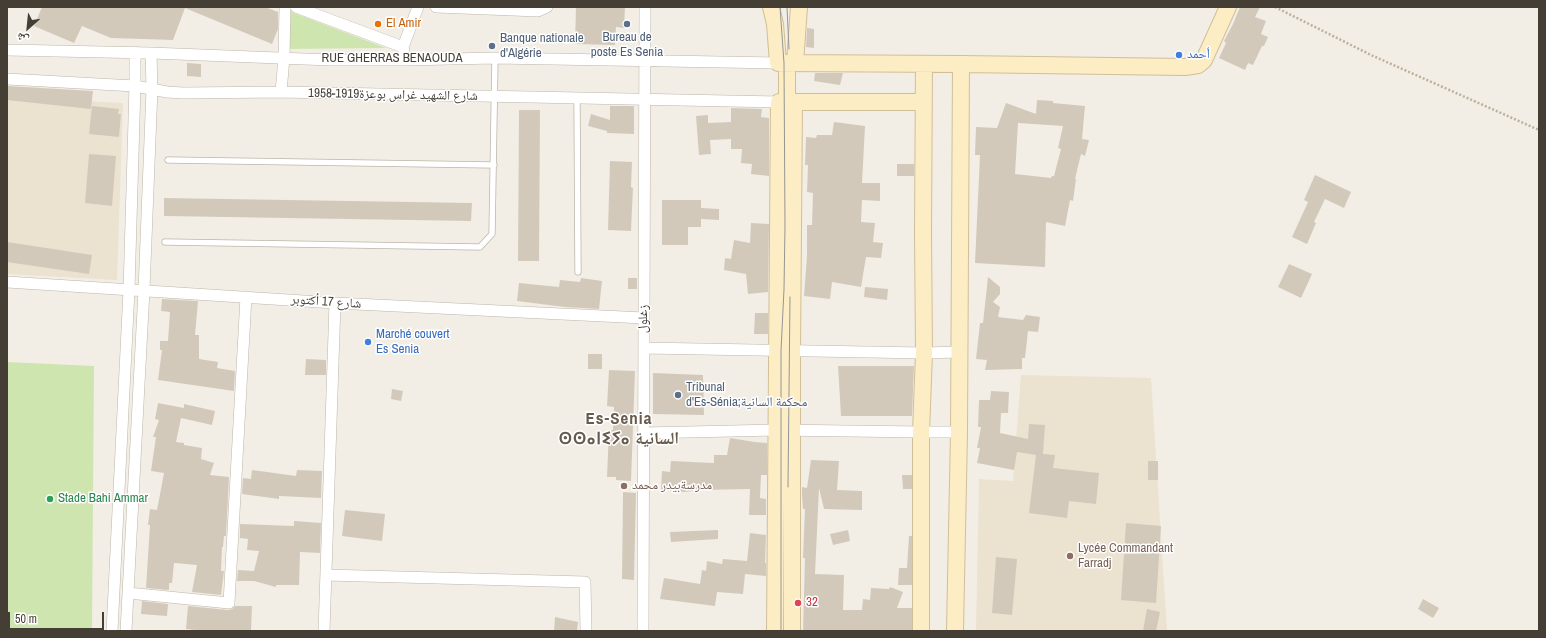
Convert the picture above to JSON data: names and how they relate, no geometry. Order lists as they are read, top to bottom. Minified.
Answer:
{"streets":{"street":["RUE GHERRAS BENAOUDA","شارع الشهيد غراس بوعزة1919-1958","شارع 17 أكتوبر","زغلول"]},"crossings":[["RUE GHERRAS BENAOUDA","زغلول"],["شارع الشهيد غراس بوعزة1919-1958","زغلول"],["شارع 17 أكتوبر","زغلول"]],"districts":["Es-Senia ⵙⵙⴰⵏⵉⵢⴰ السانية"],"places":["El Amir","Bureau de poste Es Senia","Banque nationale d'Algérie","أحمد","Marché couvert Es Senia","Tribunal d'Es-Sénia;محكمة السانية","مدرسةبيدر محمد","Stade Bahi Ammar","Lycée Commandant Farradj","32"],"scale_bar":"50 m","north":"bottom left"}
